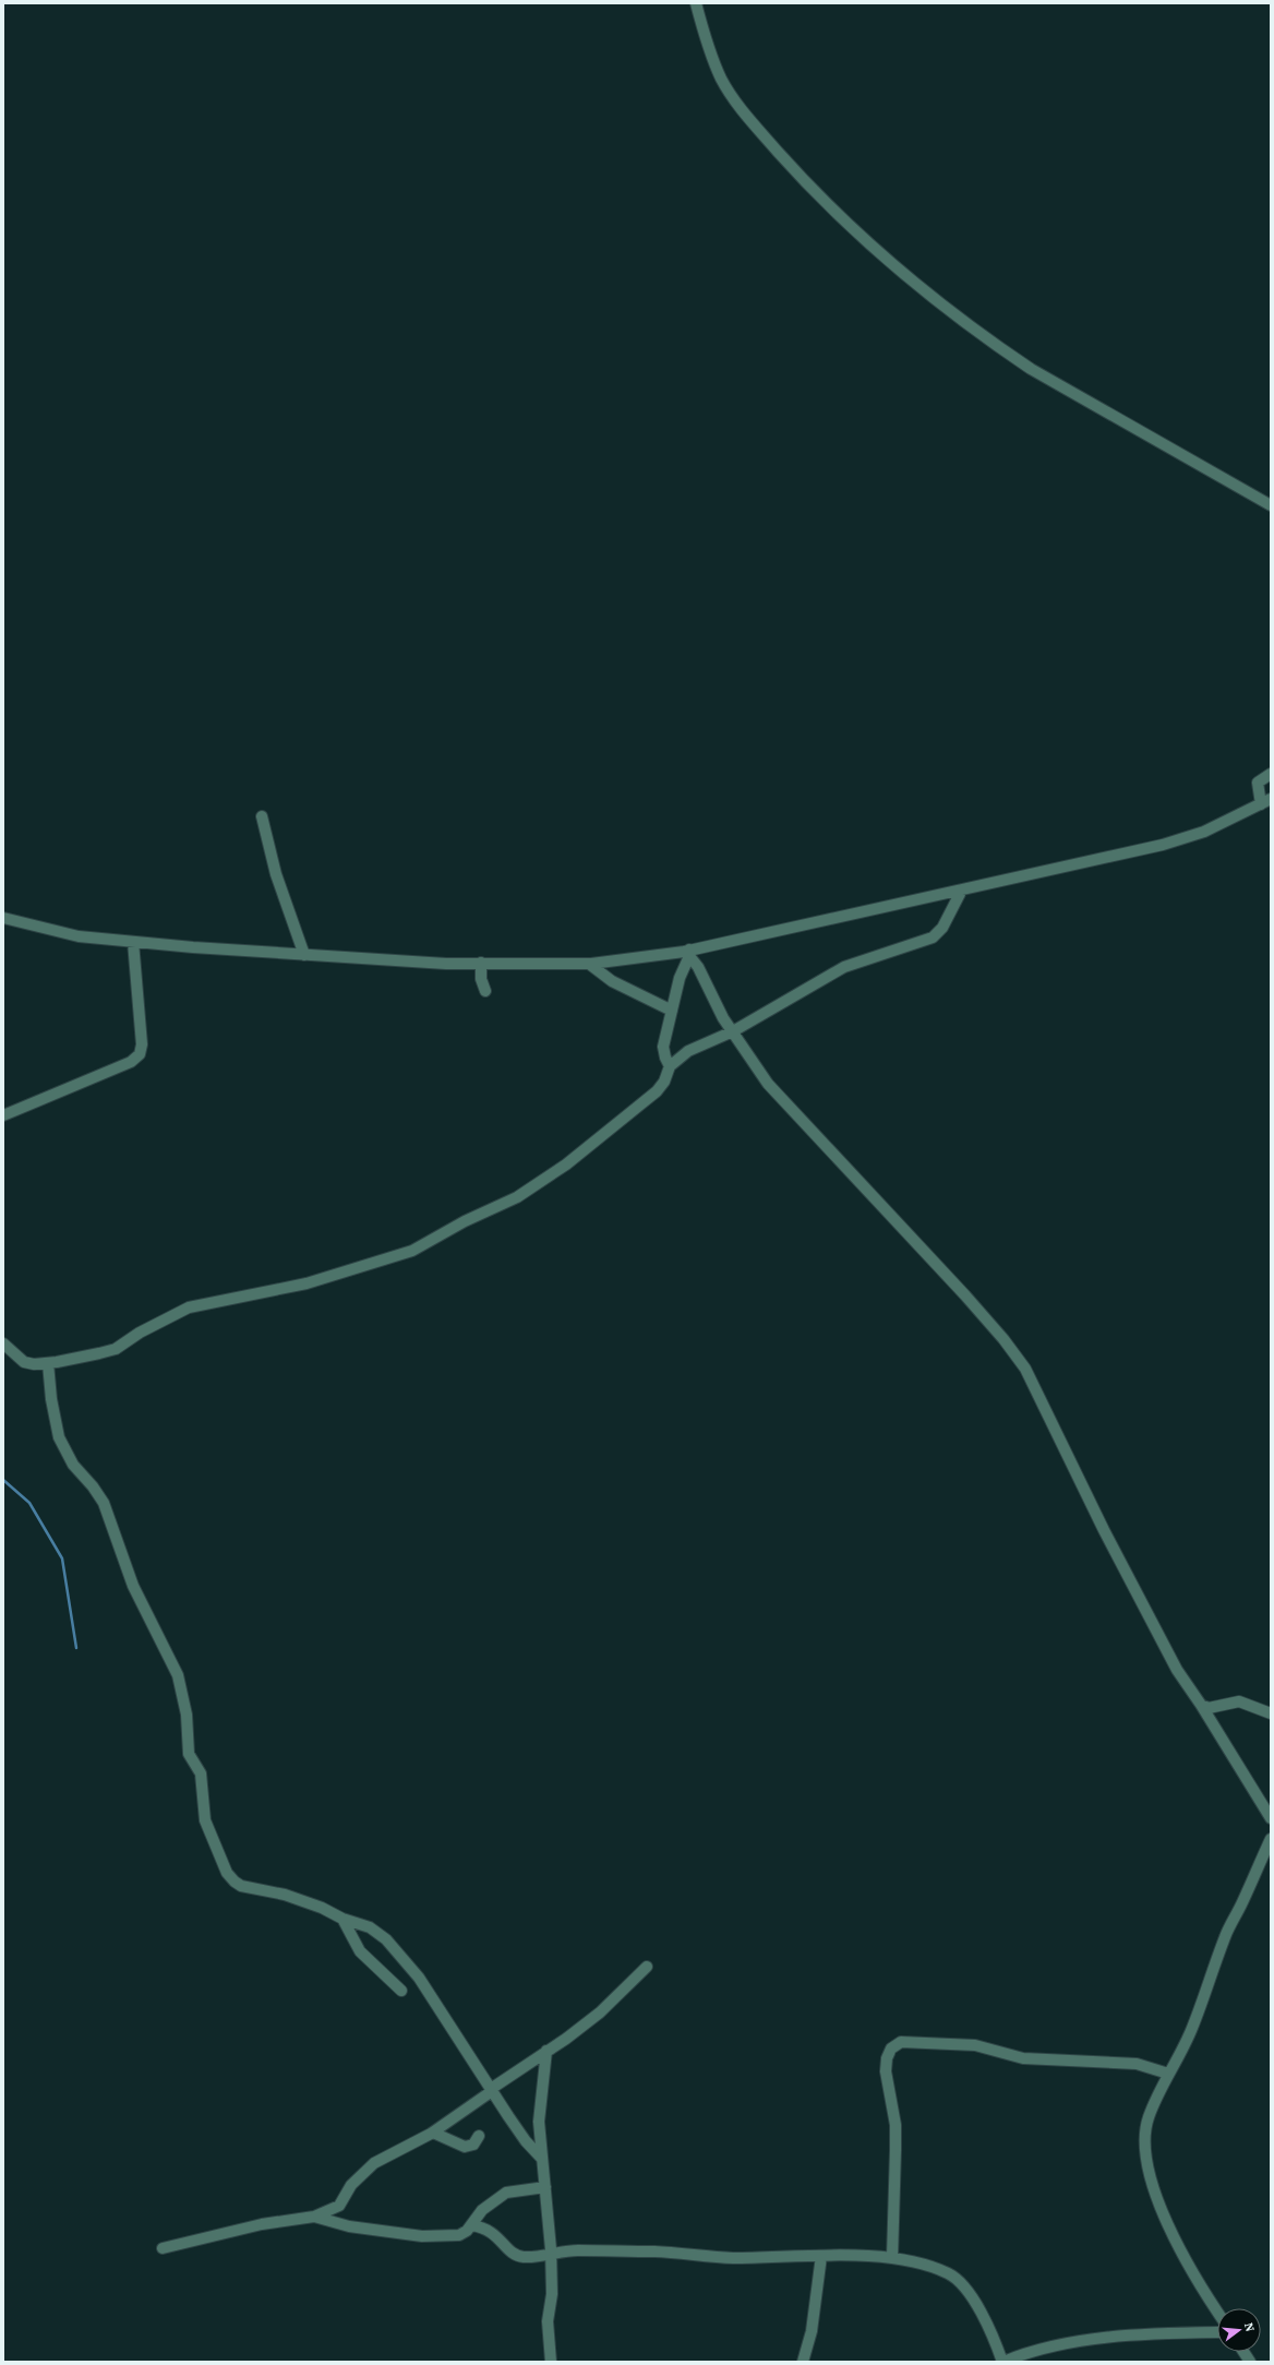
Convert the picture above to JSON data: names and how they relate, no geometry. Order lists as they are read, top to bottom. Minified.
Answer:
{"north":"right"}
